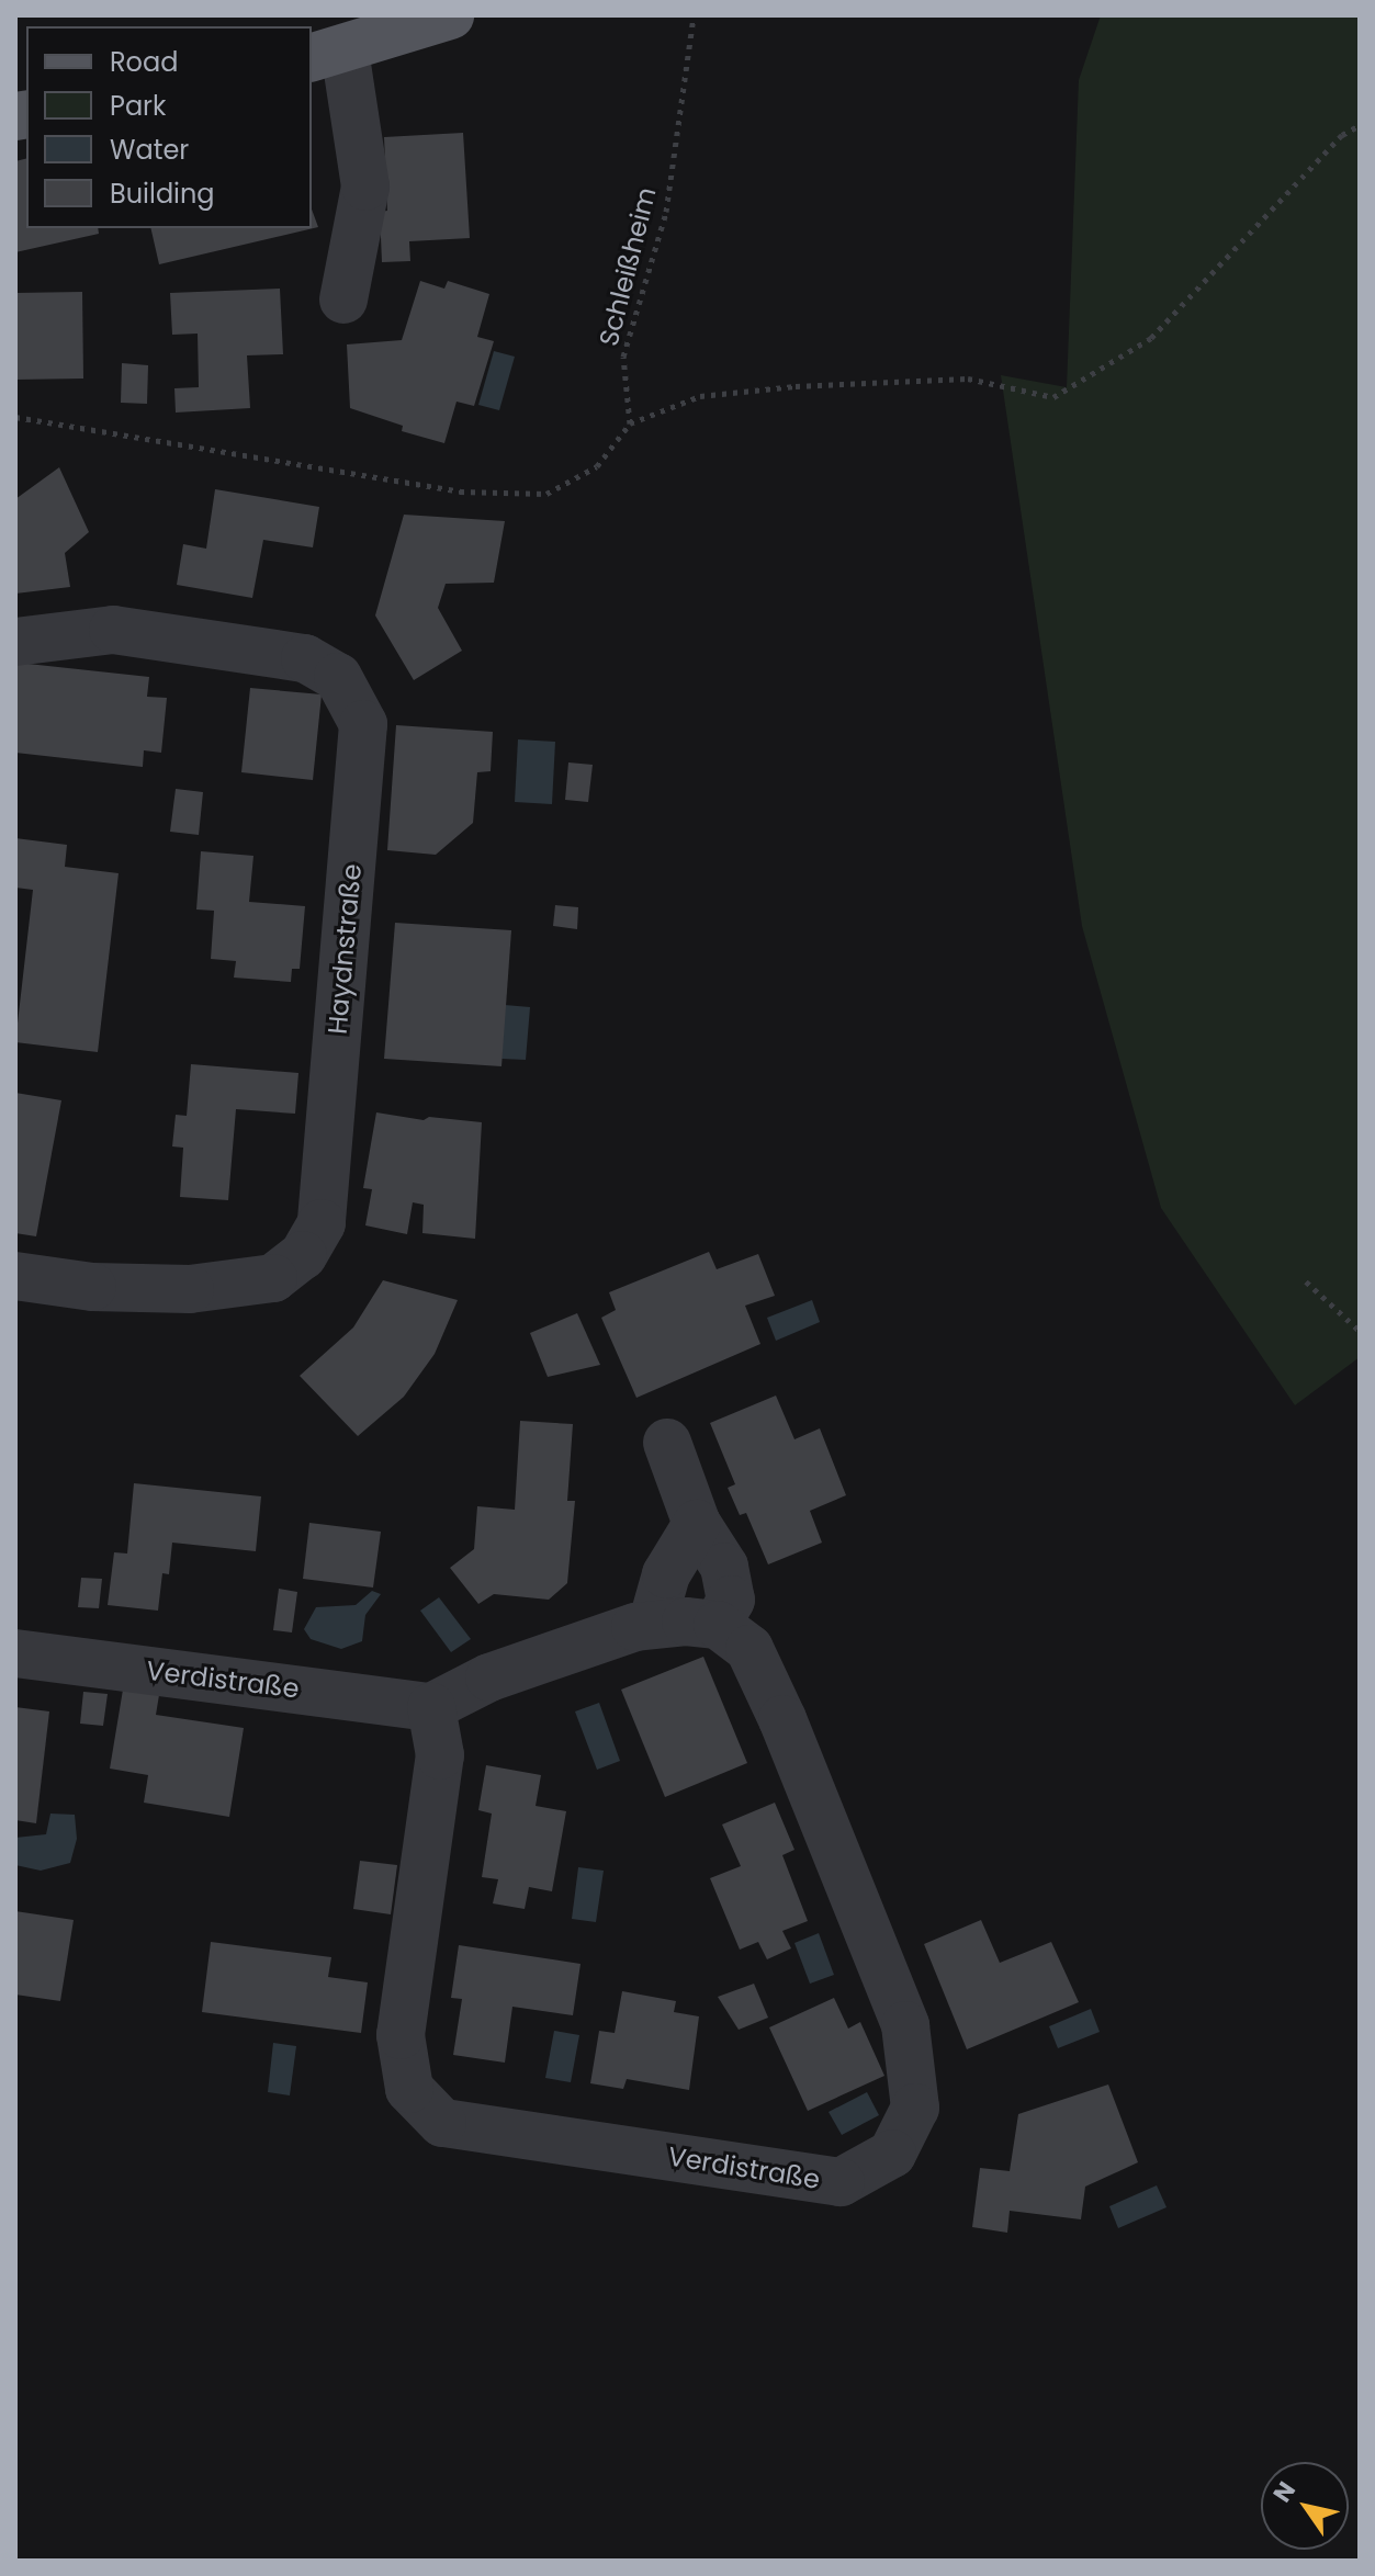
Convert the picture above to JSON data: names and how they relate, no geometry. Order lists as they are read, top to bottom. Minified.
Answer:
{"streets":{"street":["Haydnstraße","Verdistraße"],"path":["Schleißheim"]},"legend":["Road","Park","Water","Building"],"north":"top left"}
